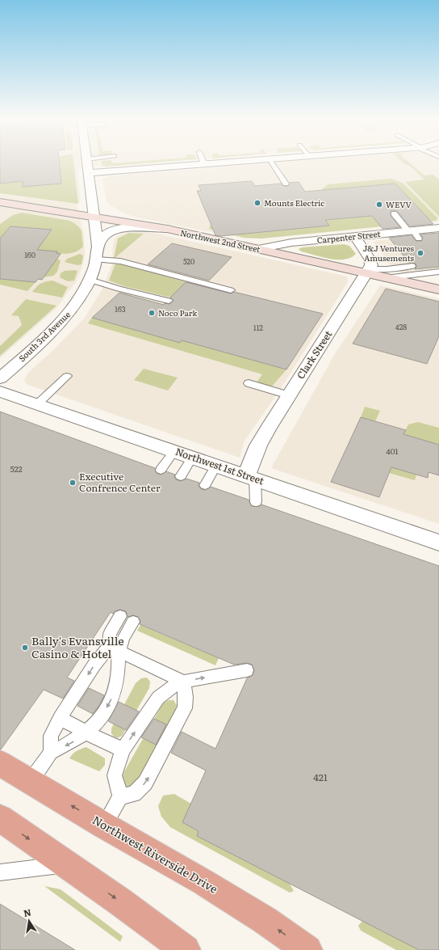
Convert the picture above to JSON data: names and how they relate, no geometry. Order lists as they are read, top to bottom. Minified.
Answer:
{"streets":{"highway":["Northwest Riverside Drive"],"main road":["Northwest 2nd Street"],"street":["Carpenter Street","South 3rd Avenue","Clark Street","Northwest 1st Street"]},"crossings":[["Carpenter Street","Northwest 2nd Street"],["Northwest 2nd Street","South 3rd Avenue"],["Northwest 2nd Street","Clark Street"],["Clark Street","Northwest 1st Street"]],"places":["Mounts Electric","WEVV","J&J Ventures Amusements","Noco Park","Executive Confrence Center","Bally's Evansville Casino & Hotel"],"house_numbers":["160","520","163","428","112","401","522","421"],"north":"top"}
